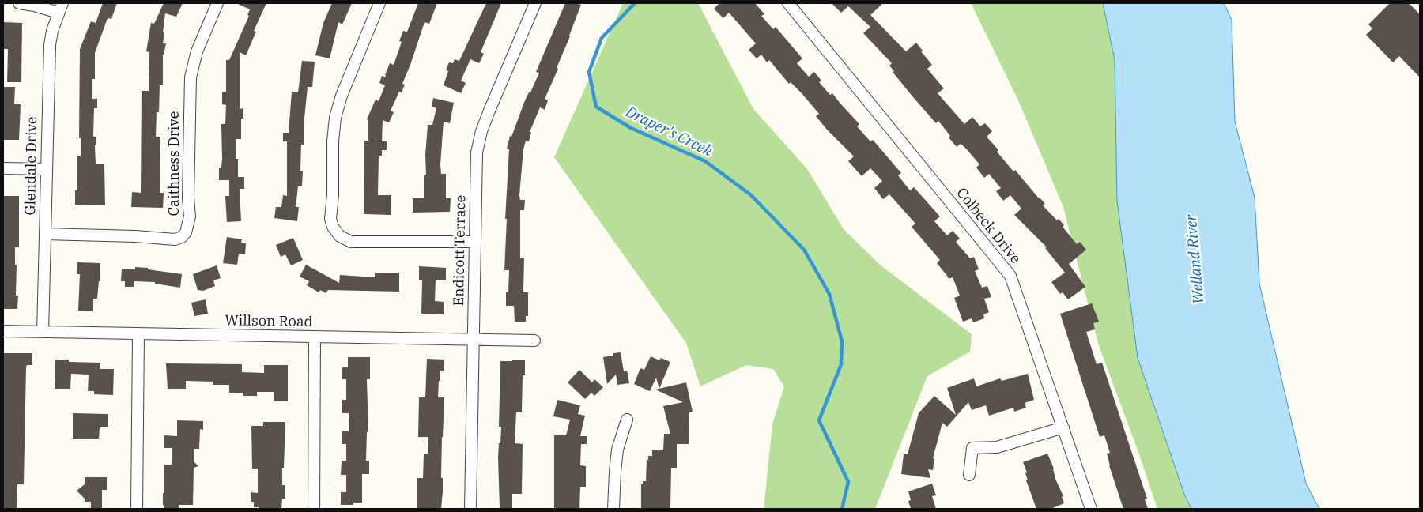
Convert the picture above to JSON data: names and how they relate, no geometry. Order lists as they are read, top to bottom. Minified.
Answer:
{"streets":{"street":["Caithness Drive","Glendale Drive","Colbeck Drive","Endicott Terrace","Willson Road"]},"crossings":[["Caithness Drive","Glendale Drive"],["Glendale Drive","Willson Road"],["Endicott Terrace","Willson Road"]],"water":["Draper's Creek","Welland River"]}
